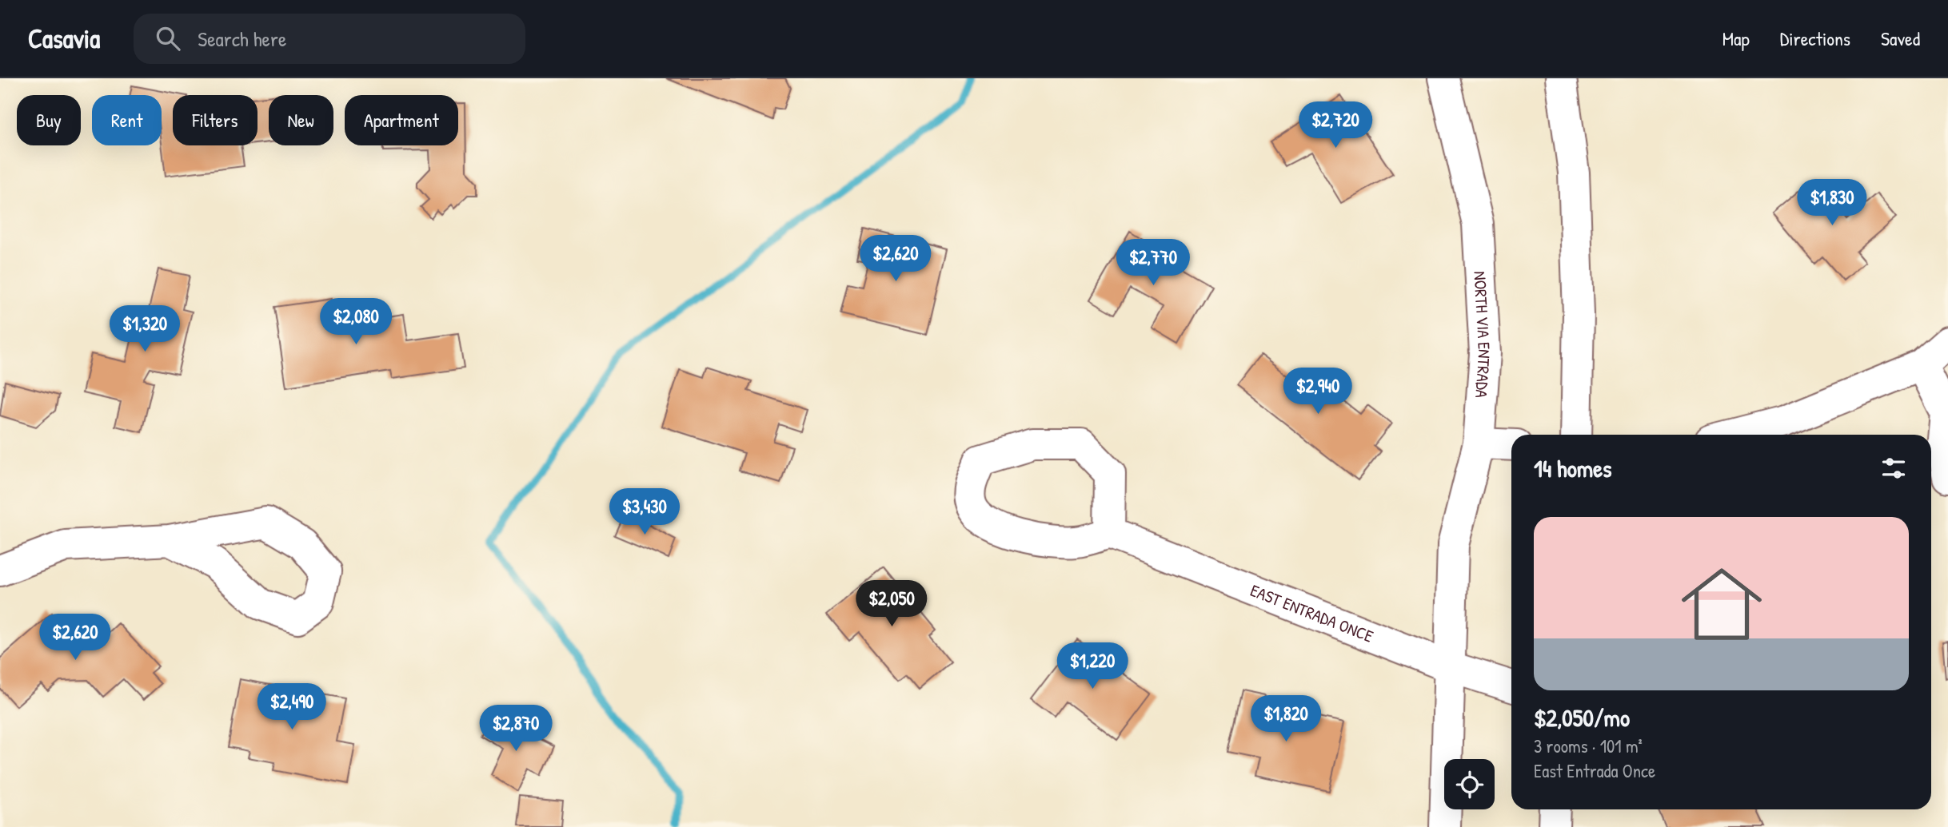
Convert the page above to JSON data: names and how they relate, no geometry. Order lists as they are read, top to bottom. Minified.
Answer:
{"streets":{"street":["NORTH VIA ENTRADA","EAST ENTRADA ONCE"]},"crossings":[["NORTH VIA ENTRADA","EAST ENTRADA ONCE"]],"page":{"header":"Casavia","search":"Search here","nav":["Map","Directions","Saved"],"chip":["Buy","Rent","Filters","New","Apartment"],"price":["$2,720","$1,830","$2,620","$2,770","$2,080","$1,320","$2,940","$3,430","$2,050","$2,620","$1,220","$2,490","$1,820","$2,870"],"heading":"14 homes","list":[{"name":"$2,050/mo","note":"3 rooms · 101 m² · East Entrada Once"}]}}
